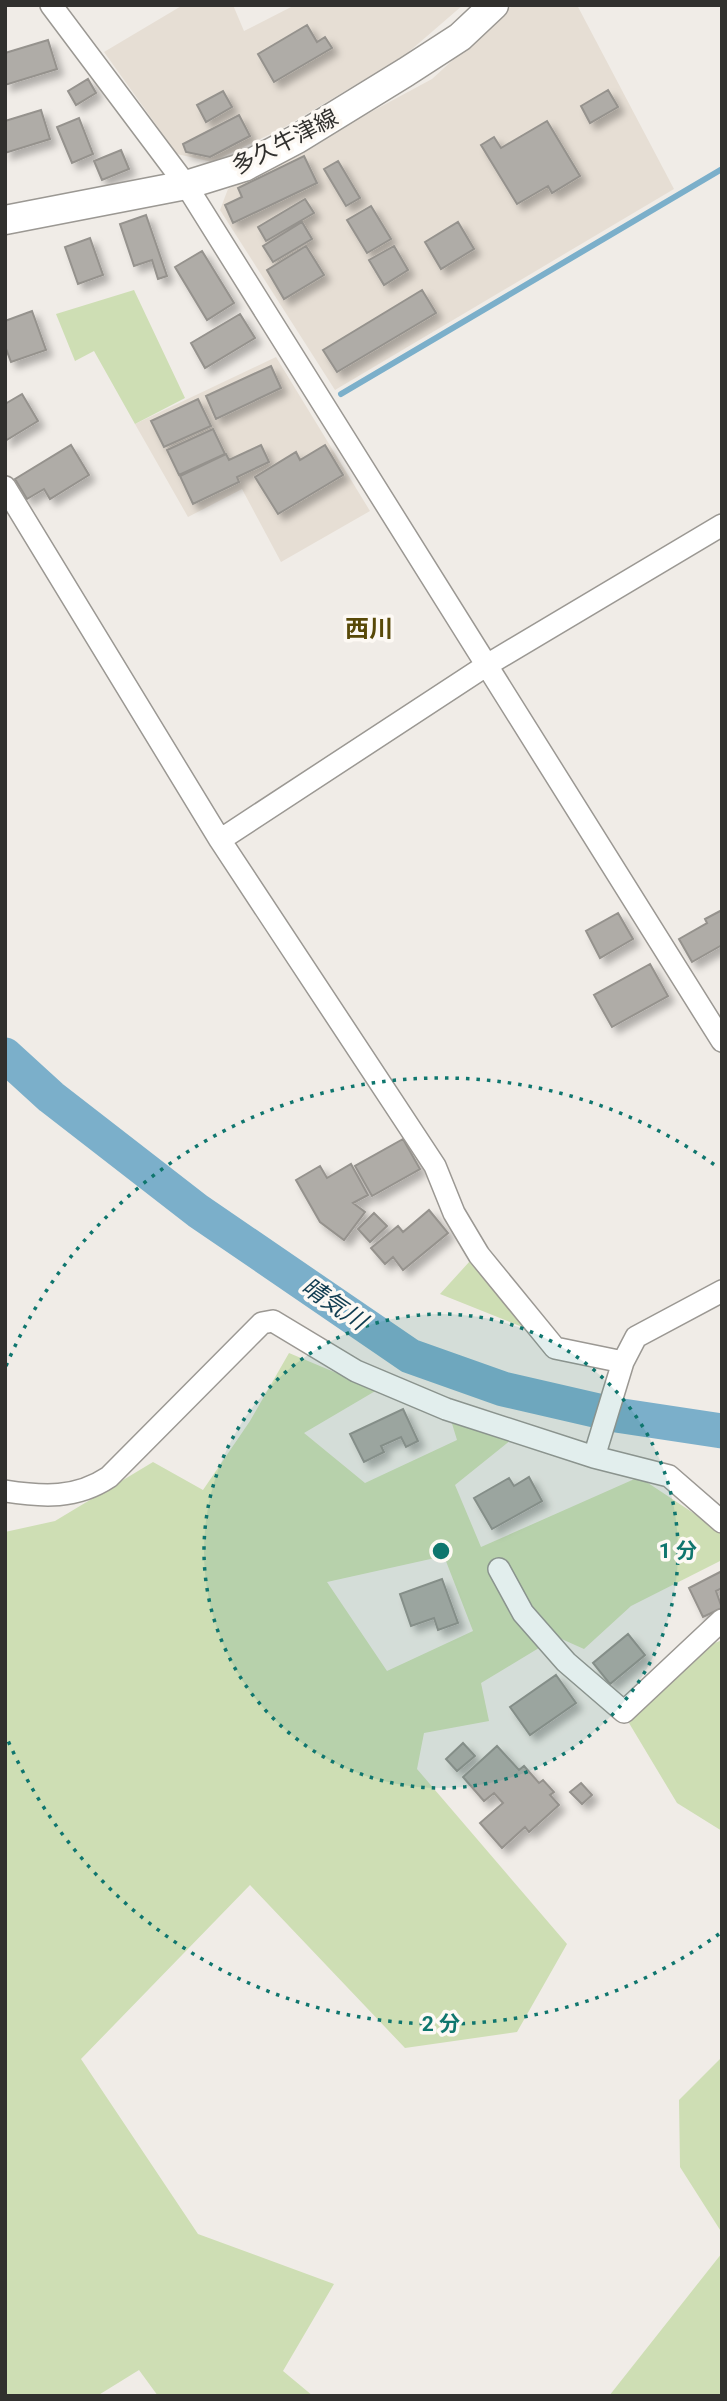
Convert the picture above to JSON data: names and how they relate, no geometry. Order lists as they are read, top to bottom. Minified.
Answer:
{"streets":{"main road":["多久牛津線"]},"districts":["西川"],"water":["晴気川"],"rings":["1 分","2 分"]}
